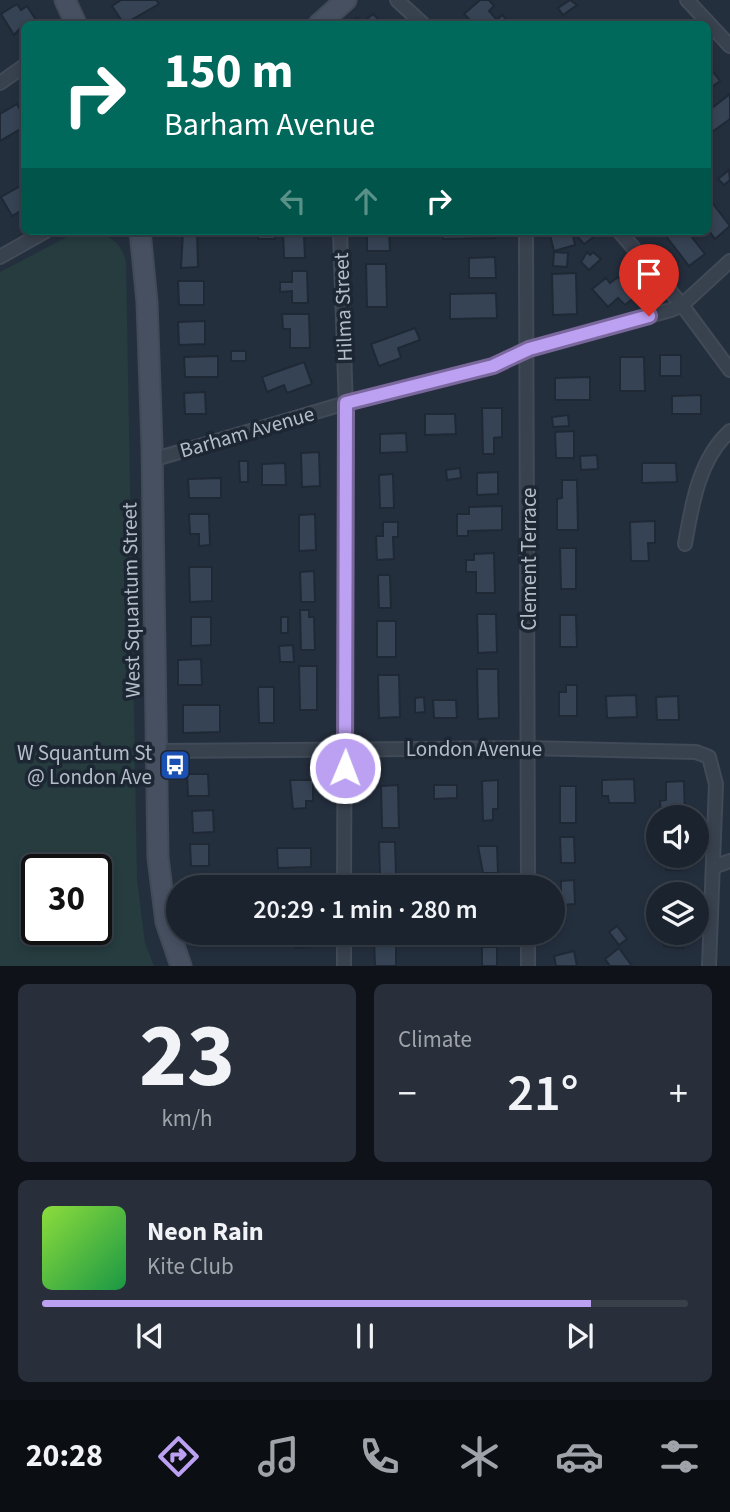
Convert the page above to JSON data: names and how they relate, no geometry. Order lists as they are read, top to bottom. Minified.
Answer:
{"streets":{"main road":["West Squantum Street"],"street":["Hilma Street","Barham Avenue","Clement Terrace","London Avenue"]},"crossings":[["Hilma Street","Barham Avenue"],["Hilma Street","London Avenue"],["Barham Avenue","Clement Terrace"],["Barham Avenue","West Squantum Street"],["Clement Terrace","London Avenue"],["West Squantum Street","London Avenue"]],"places":{"bus stop":["W Squantum St @ London Ave"]},"page":{"turn":["150 m","Barham Avenue"],"limit":"30","trip":"20:29 · 1 min · 280 m","tile":[["23","km/h"],"Climate"],"heat":["−","21°","+"],"song":["Neon Rain","Kite Club"],"tabs":"20:28"}}
